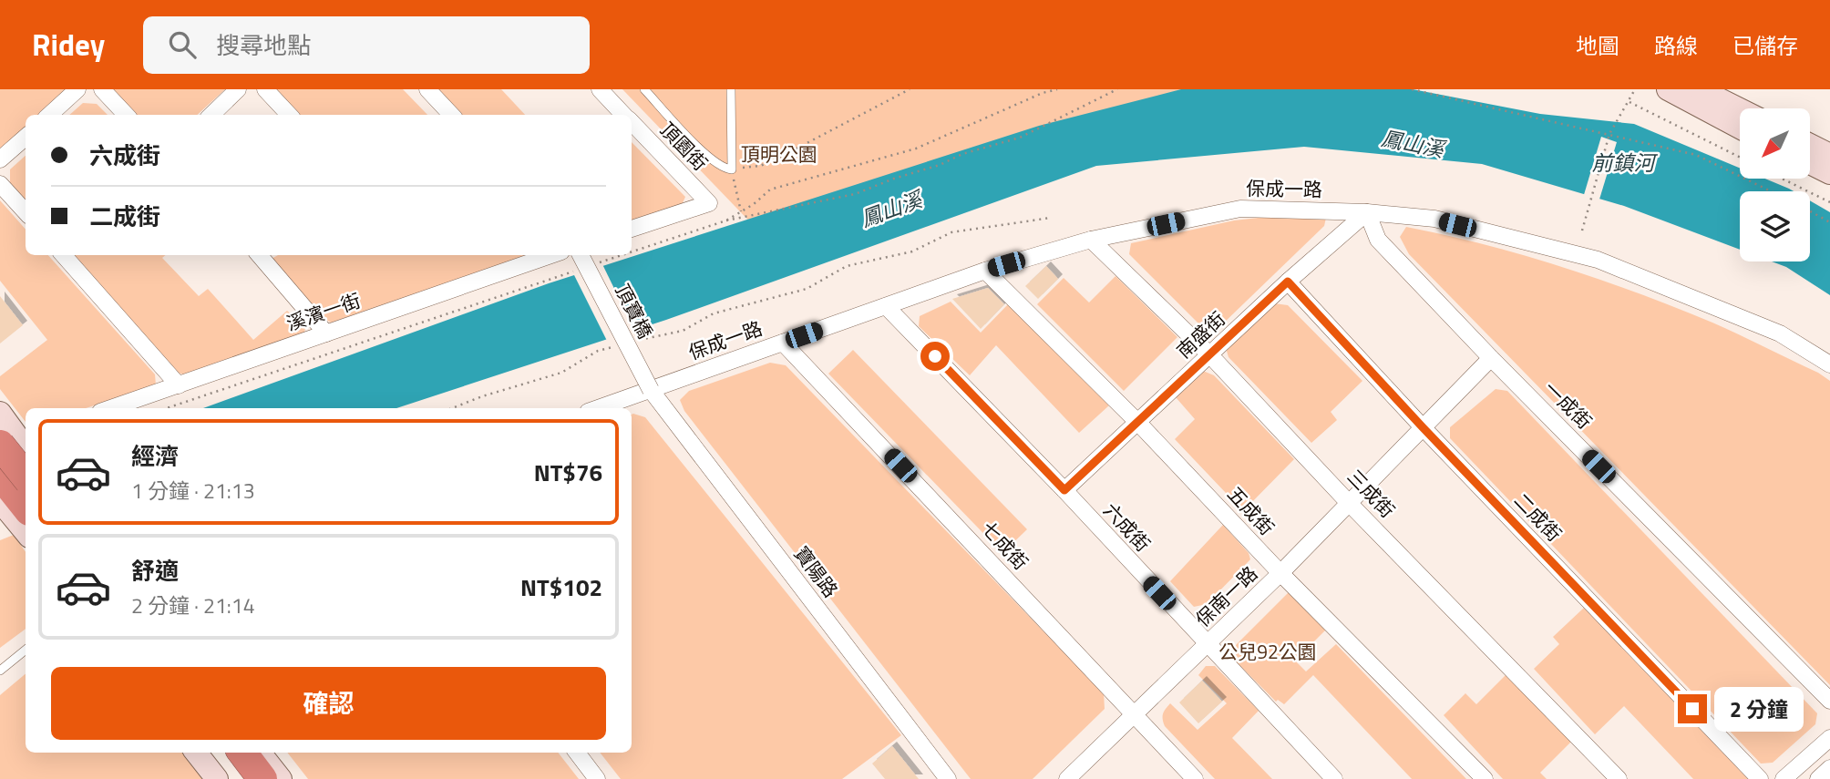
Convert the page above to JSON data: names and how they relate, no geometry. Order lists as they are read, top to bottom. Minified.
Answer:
{"streets":{"street":["頂園街","保成一路","頂寶橋","溪濱一街","南盛街","一成街","三成街","五成街","二成街","六成街","七成街","寶陽路","保南一路"]},"crossings":[["保成一路","頂寶橋"],["保成一路","南盛街"],["保成一路","一成街"],["保成一路","三成街"],["保成一路","五成街"],["保成一路","六成街"],["保成一路","七成街"],["保成一路","寶陽路"],["頂寶橋","寶陽路"],["南盛街","一成街"],["南盛街","三成街"],["南盛街","五成街"],["南盛街","二成街"],["南盛街","六成街"],["一成街","保南一路"],["三成街","保南一路"],["五成街","保南一路"],["二成街","保南一路"],["六成街","保南一路"],["七成街","保南一路"]],"water":["鳳山溪","前鎮河"],"parks":["頂明公園","公兒92公園"],"north":"bottom left","page":{"header":"Ridey","search":"搜尋地點","nav":["地圖","路線","已儲存"],"banner":["六成街","二成街"],"list":[{"name":"經濟","note":"1 分鐘 · 21:13","value":"NT$76"},{"name":"舒適","note":"2 分鐘 · 21:14","value":"NT$102"}],"buttons":"確認","bubble":"2 分鐘"}}
